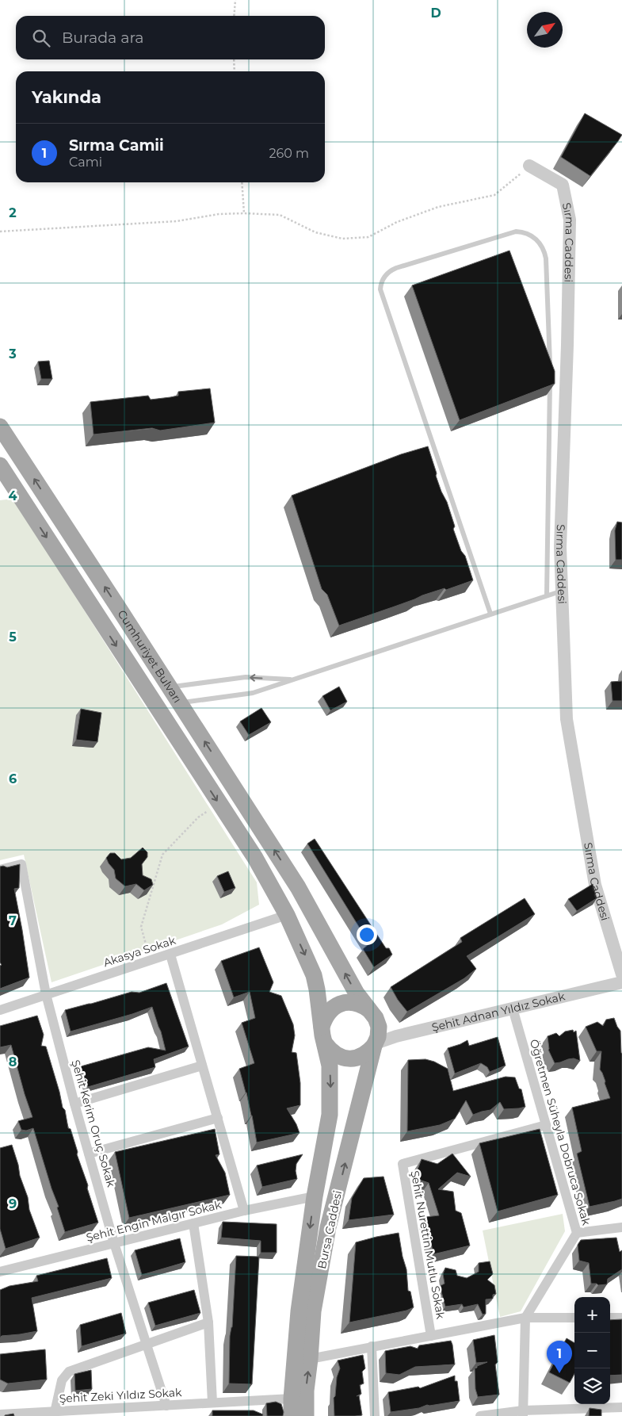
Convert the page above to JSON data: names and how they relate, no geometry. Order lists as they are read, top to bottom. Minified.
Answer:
{"streets":{"main road":["Cumhuriyet Bulvarı","Bursa Caddesi"],"street":["Sırma Caddesi","Akasya Sokak","Şehit Adnan Yıldız Sokak","Şehit Kerim Oruç Sokak","Öğretmen Süheyla Dobruca Sokak","Şehit Engin Malgır Sokak","Şehit Nurettin Mutlu Sokak","Şehit Zeki Yıldız Sokak"]},"crossings":[["Cumhuriyet Bulvarı","Akasya Sokak"],["Cumhuriyet Bulvarı","Bursa Caddesi"],["Akasya Sokak","Şehit Kerim Oruç Sokak"],["Akasya Sokak","Bursa Caddesi"],["Şehit Adnan Yıldız Sokak","Öğretmen Süheyla Dobruca Sokak"],["Şehit Adnan Yıldız Sokak","Bursa Caddesi"],["Şehit Kerim Oruç Sokak","Şehit Engin Malgır Sokak"],["Şehit Kerim Oruç Sokak","Şehit Zeki Yıldız Sokak"],["Öğretmen Süheyla Dobruca Sokak","Şehit Nurettin Mutlu Sokak"],["Şehit Engin Malgır Sokak","Bursa Caddesi"],["Bursa Caddesi","Şehit Zeki Yıldız Sokak"]],"north":"top right","page":{"search":"Burada ara","heading":"Yakında","list":[{"mark":"1","name":"Sırma Camii","note":"Cami","value":"260 m"}],"map_buttons":["+","−"],"pins":"1"},"grid":{"columns":["D"],"rows":["2","3","4","5","6","7","8","9"]}}
